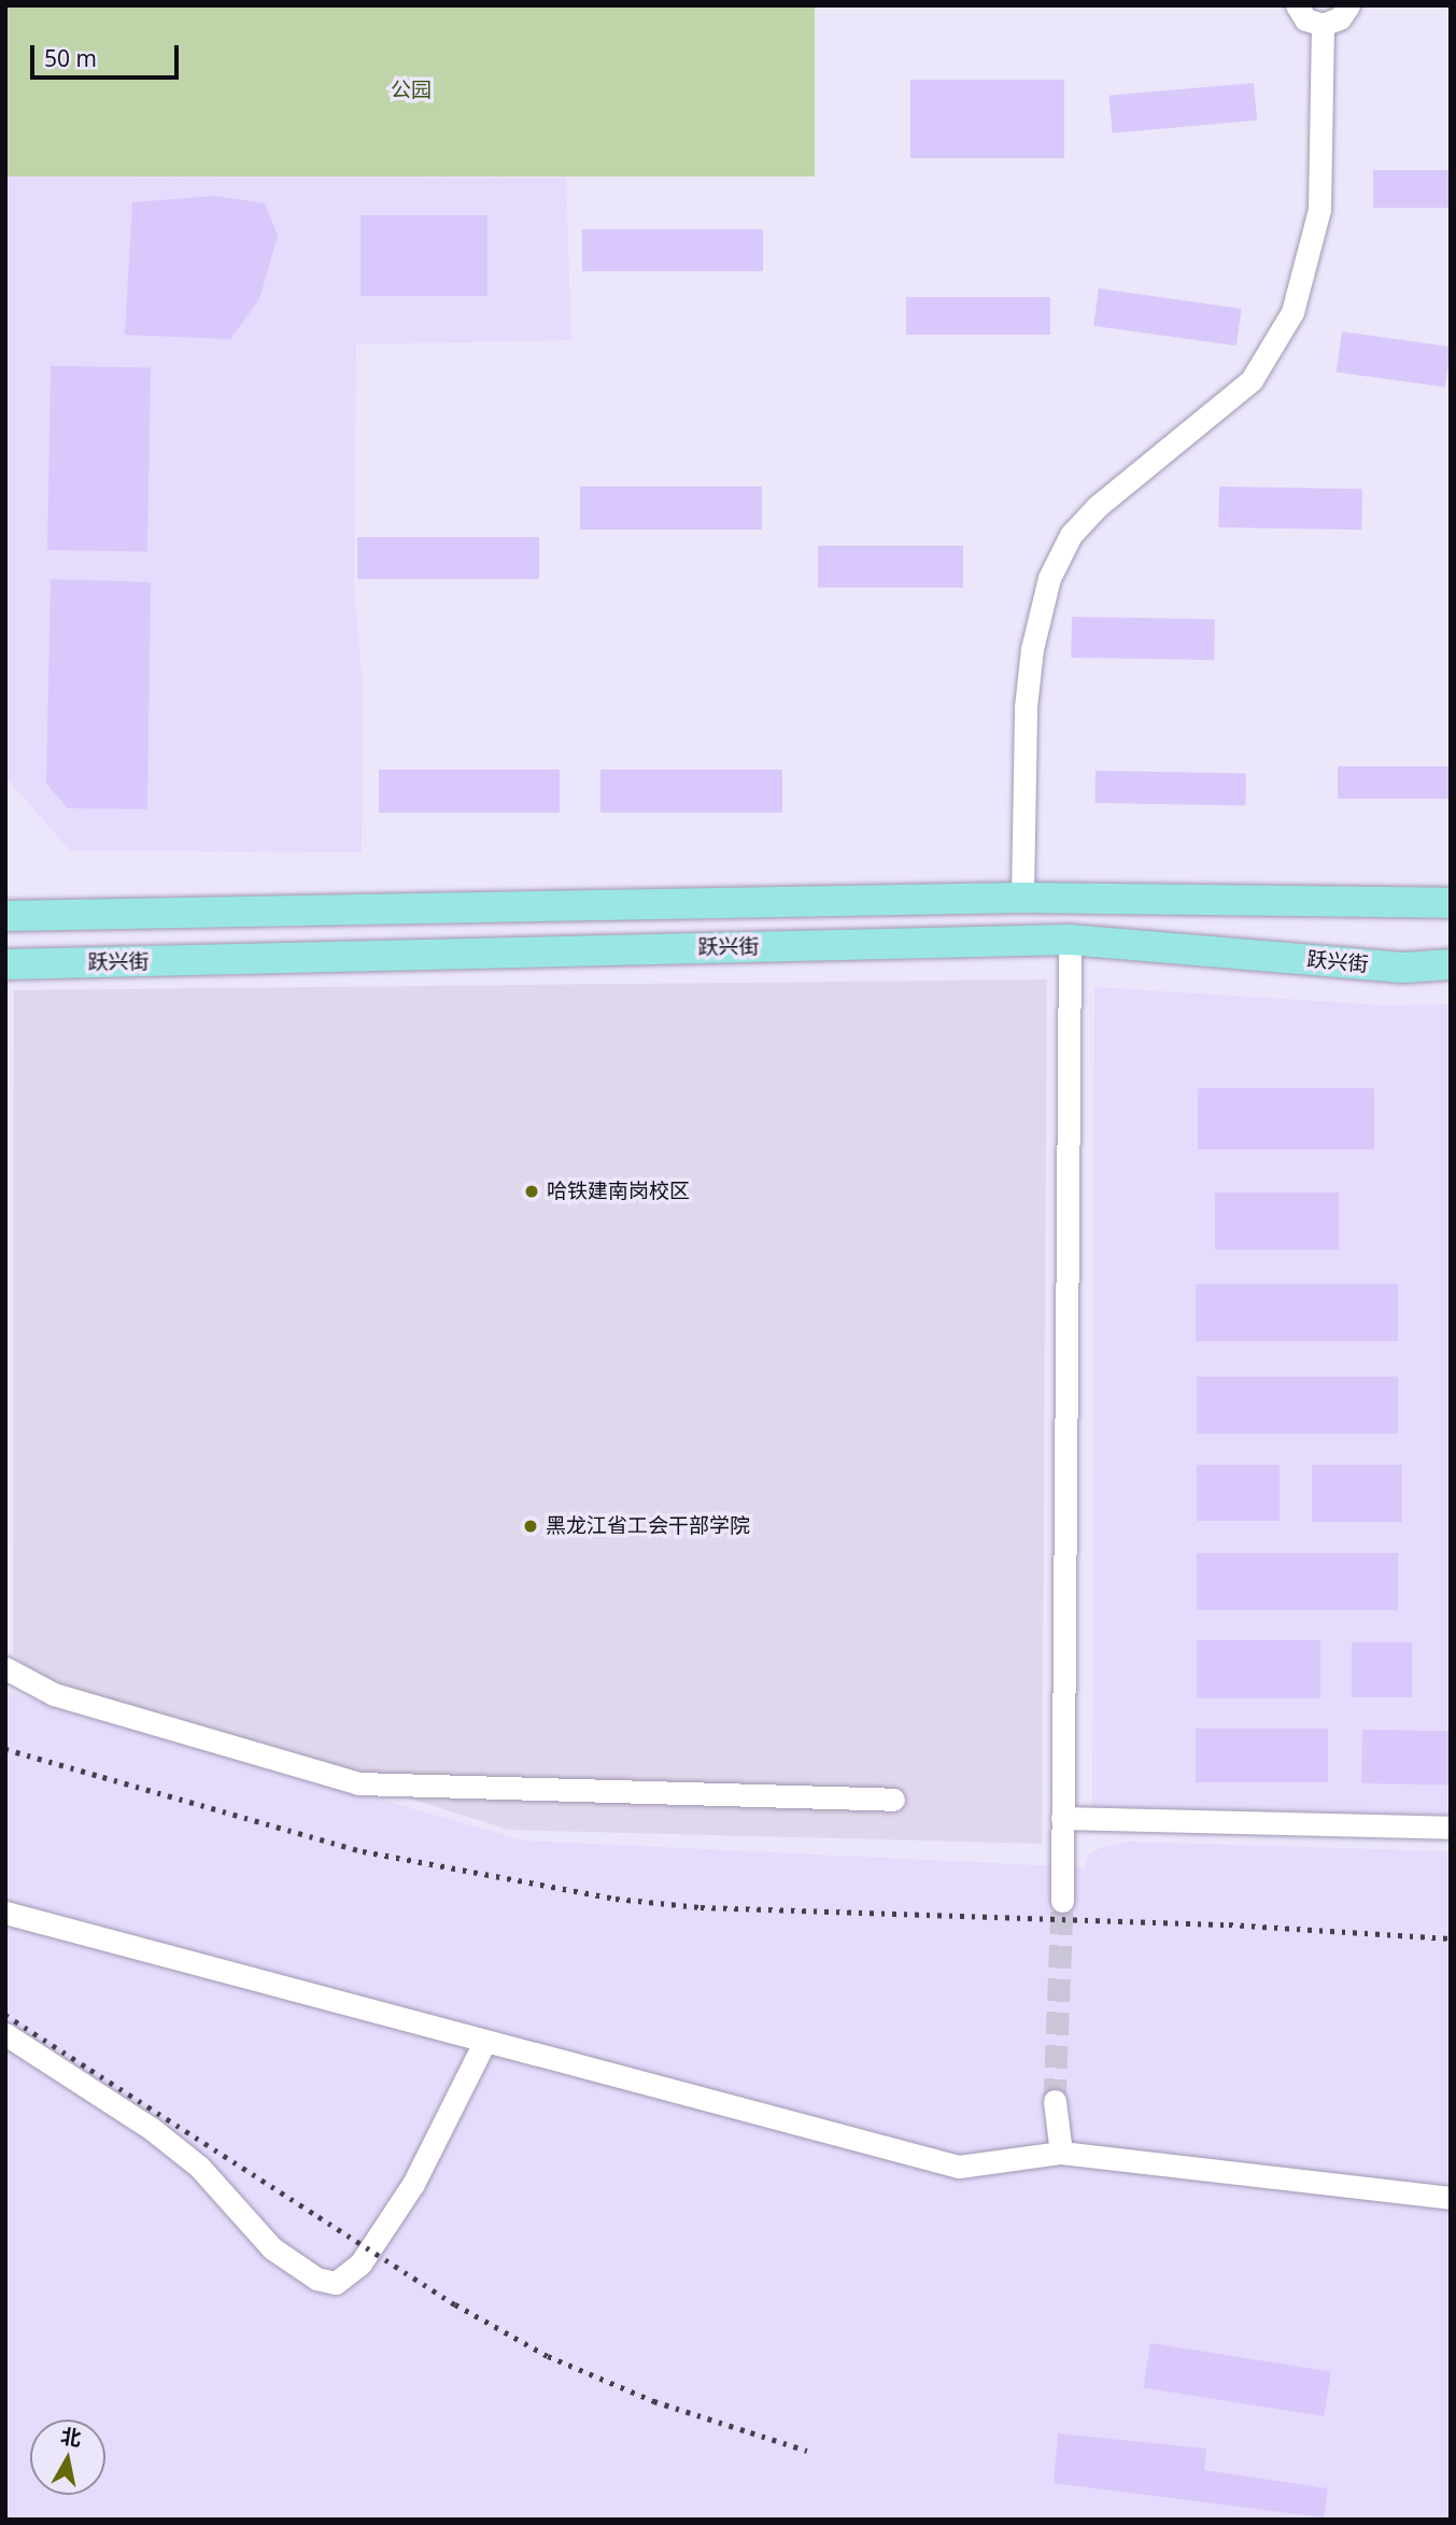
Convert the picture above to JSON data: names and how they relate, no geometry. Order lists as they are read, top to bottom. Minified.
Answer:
{"streets":{"main road":["跃兴街"]},"parks":["公园"],"places":["哈铁建南岗校区","黑龙江省工会干部学院"],"scale_bar":"50 m","north":"top"}
